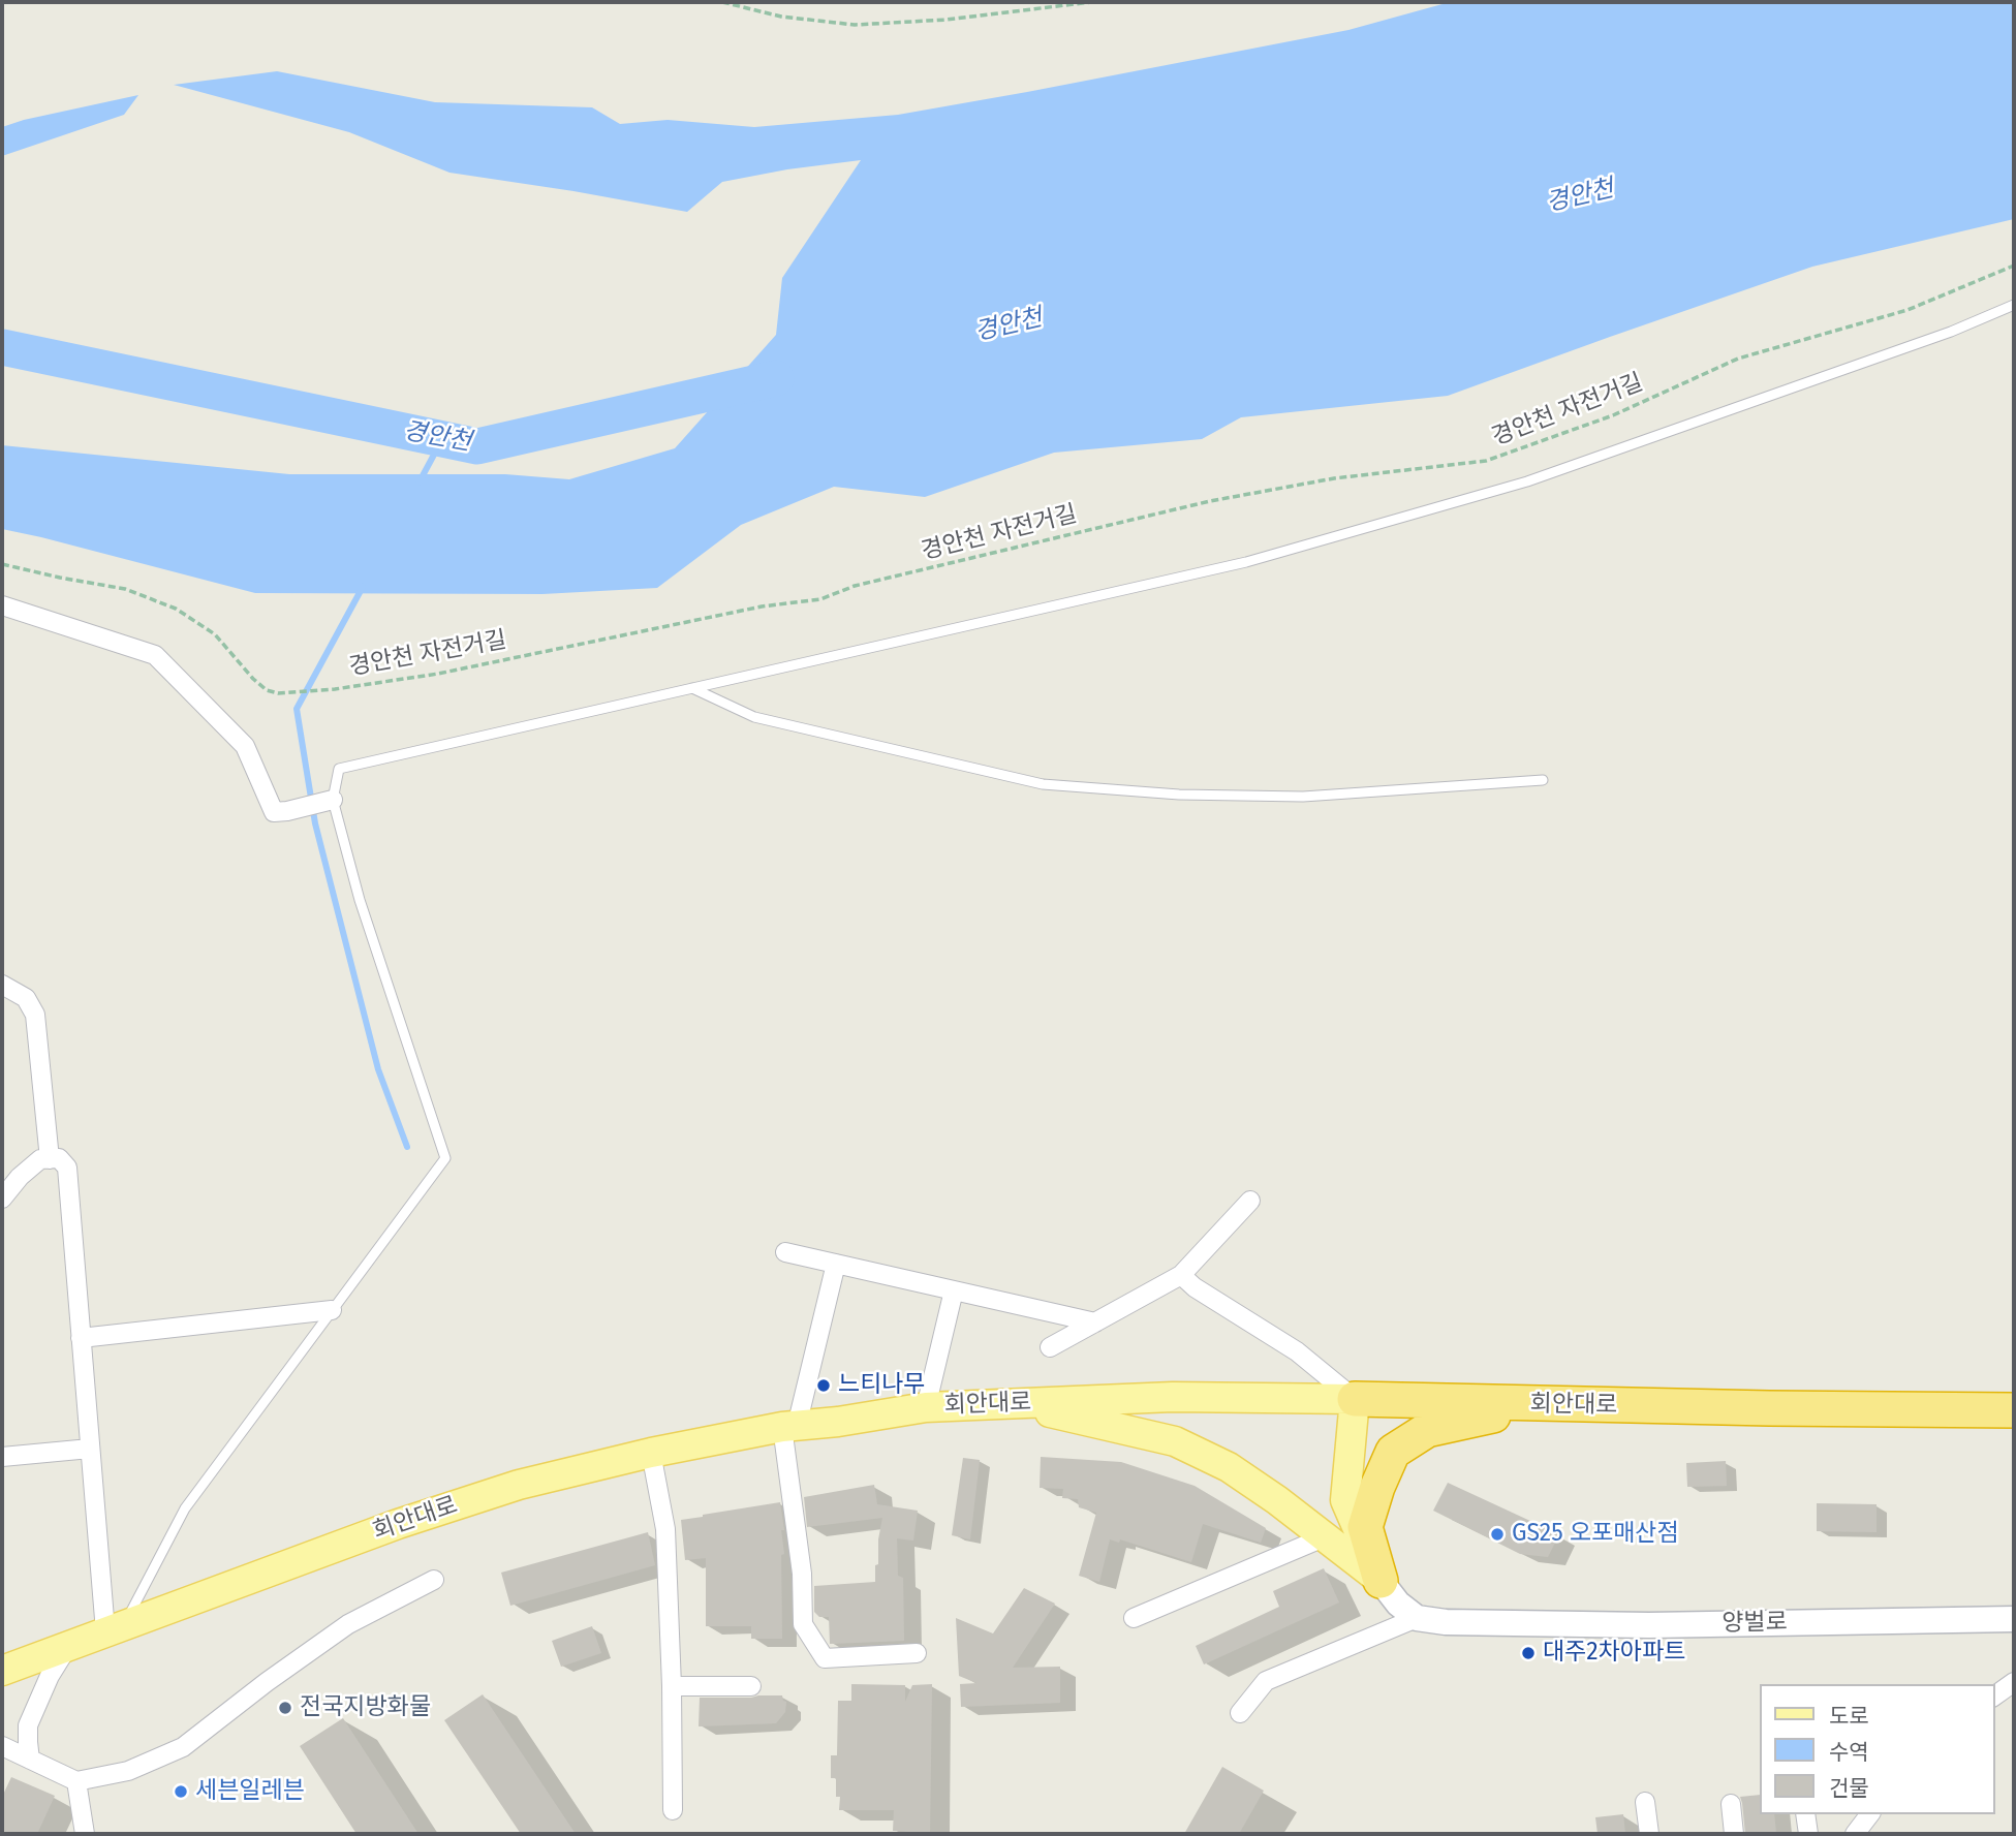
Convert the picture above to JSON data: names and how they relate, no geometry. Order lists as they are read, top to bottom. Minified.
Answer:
{"streets":{"highway":["회안대로"],"street":["양벌로"],"path":["경안천 자전거길"]},"water":["경안천"],"places":["느티나무","GS25 오포매산점","대주2차아파트","전국지방화물","세븐일레븐"],"legend":["도로","수역","건물"]}
